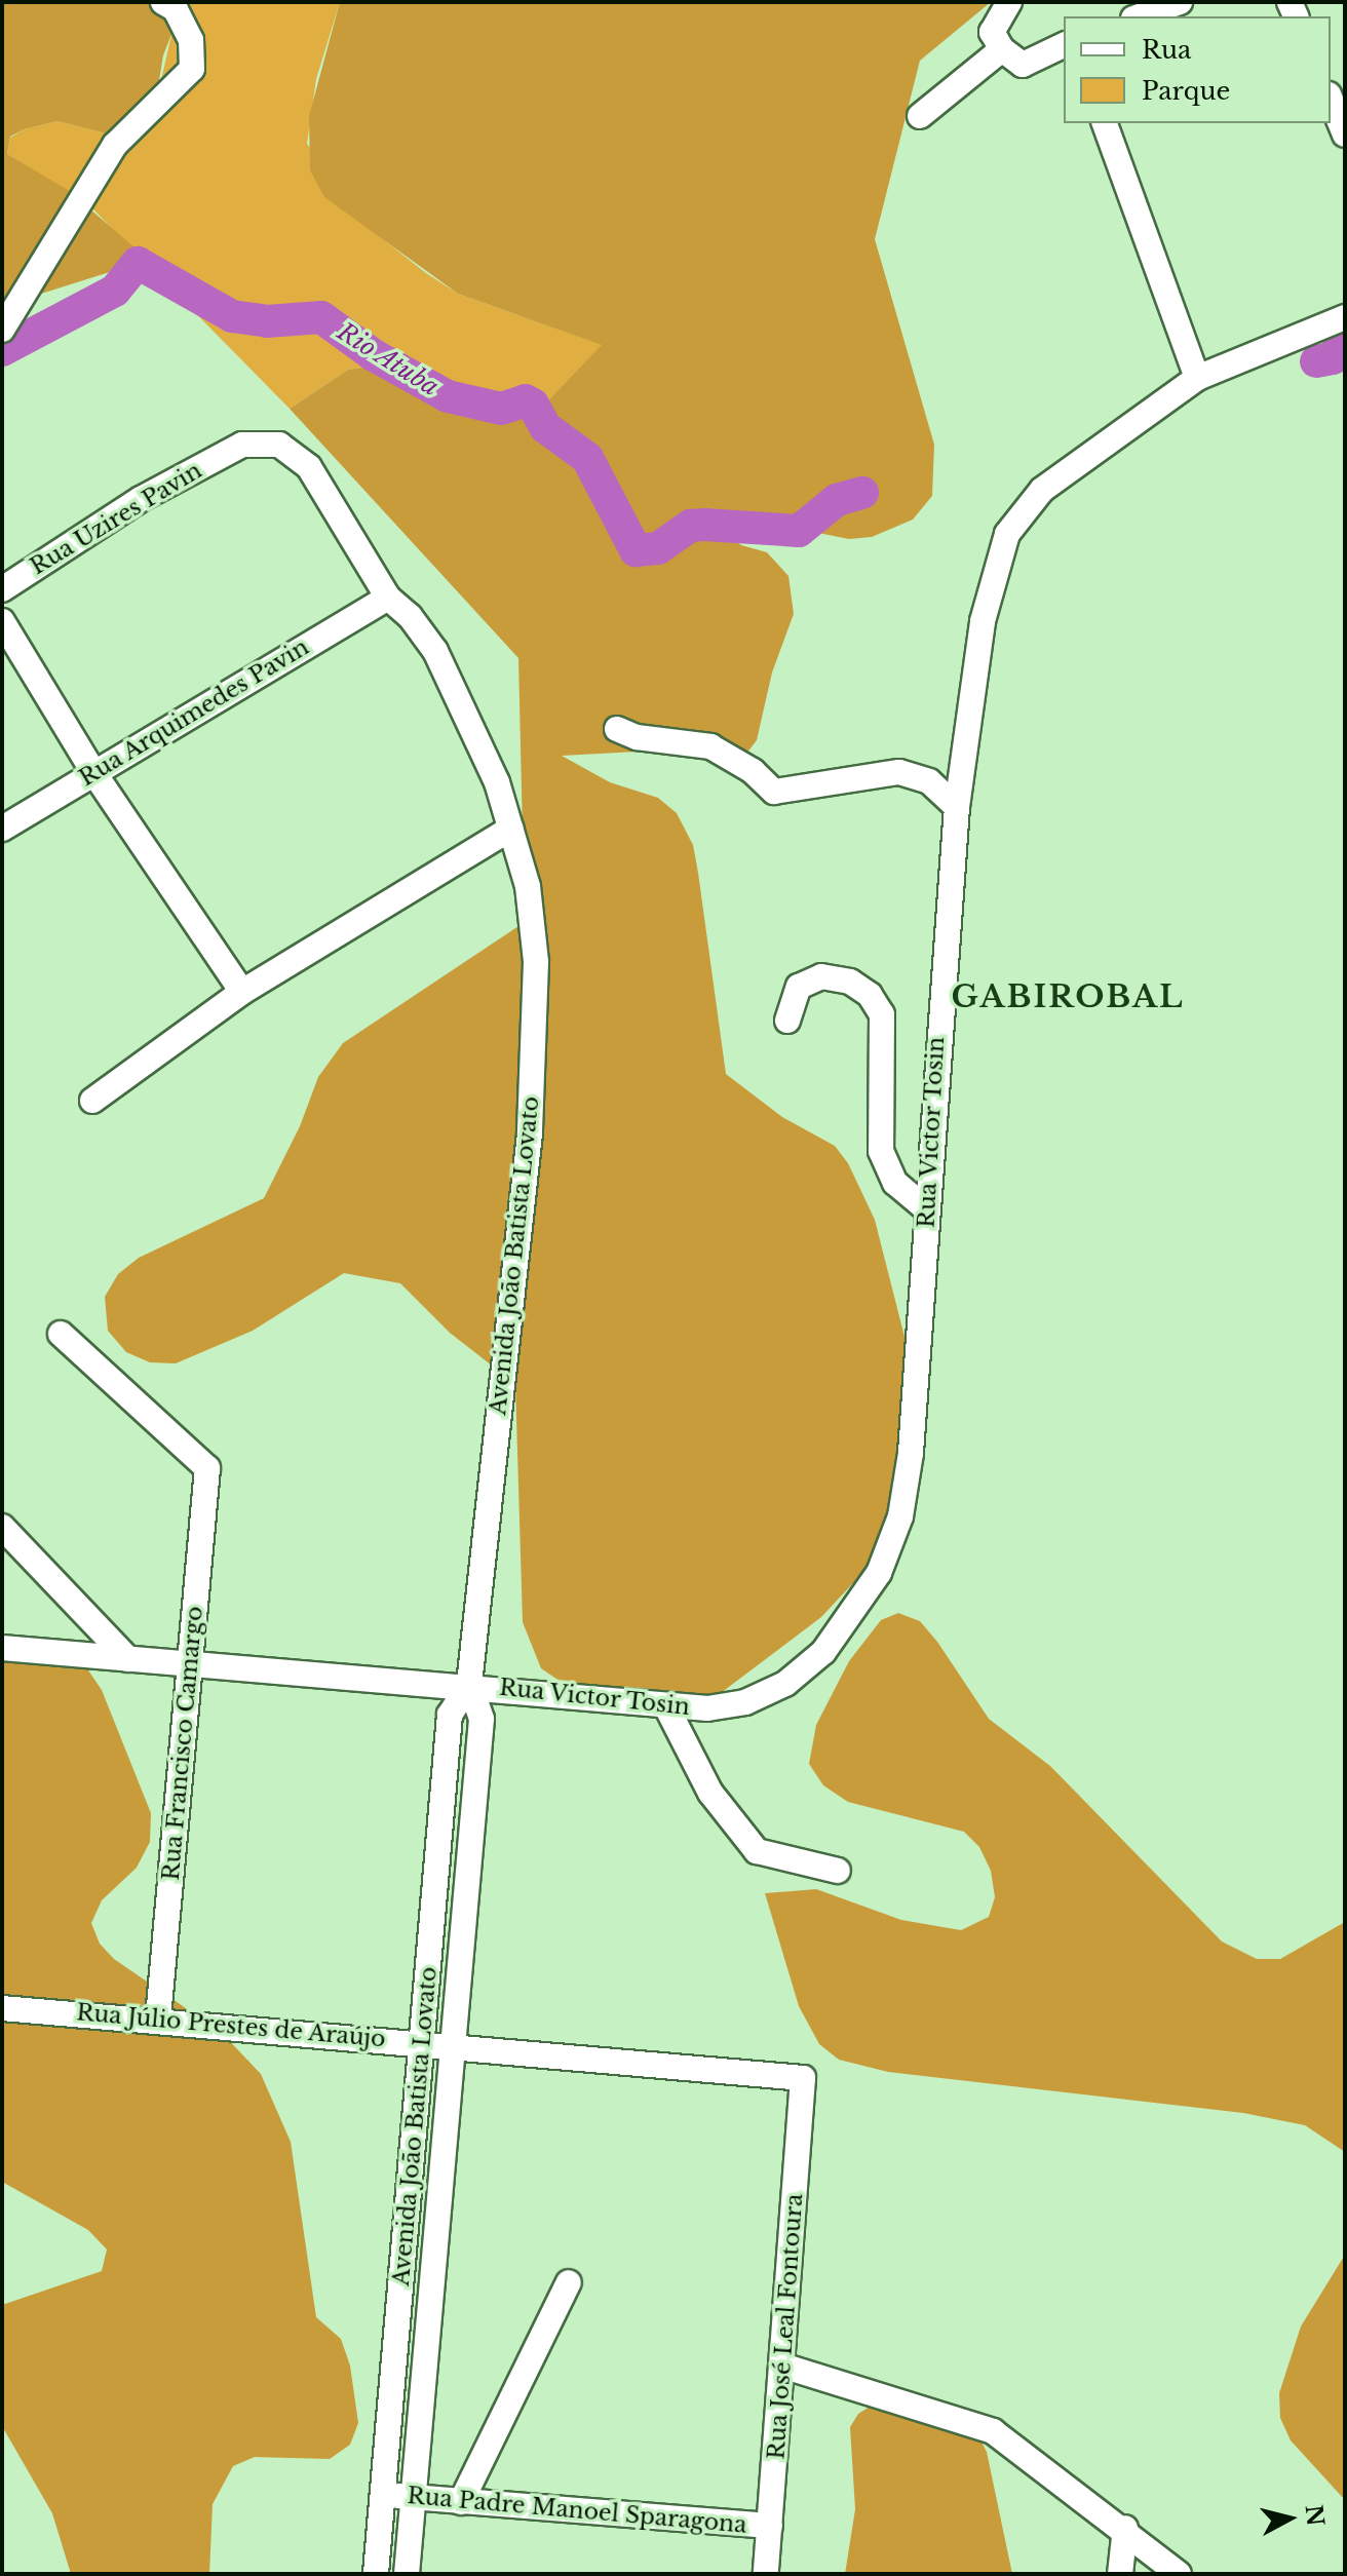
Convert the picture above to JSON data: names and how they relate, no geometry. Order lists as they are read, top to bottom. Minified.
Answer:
{"streets":{"street":["Rua Uzires Pavin","Rua Arquimedes Pavin","Rua Victor Tosin","Avenida João Batista Lovato","Rua Francisco Camargo","Rua Júlio Prestes de Araújo","Rua José Leal Fontoura","Rua Padre Manoel Sparagona"]},"crossings":[["Rua Uzires Pavin","Avenida João Batista Lovato"],["Rua Arquimedes Pavin","Avenida João Batista Lovato"],["Rua Victor Tosin","Avenida João Batista Lovato"],["Rua Victor Tosin","Rua Francisco Camargo"],["Avenida João Batista Lovato","Rua Júlio Prestes de Araújo"],["Avenida João Batista Lovato","Rua Padre Manoel Sparagona"],["Rua Francisco Camargo","Rua Júlio Prestes de Araújo"],["Rua Júlio Prestes de Araújo","Rua José Leal Fontoura"],["Rua José Leal Fontoura","Rua Padre Manoel Sparagona"]],"districts":["GABIROBAL"],"water":["Rio Atuba"],"legend":["Rua","Parque"],"north":"right"}
